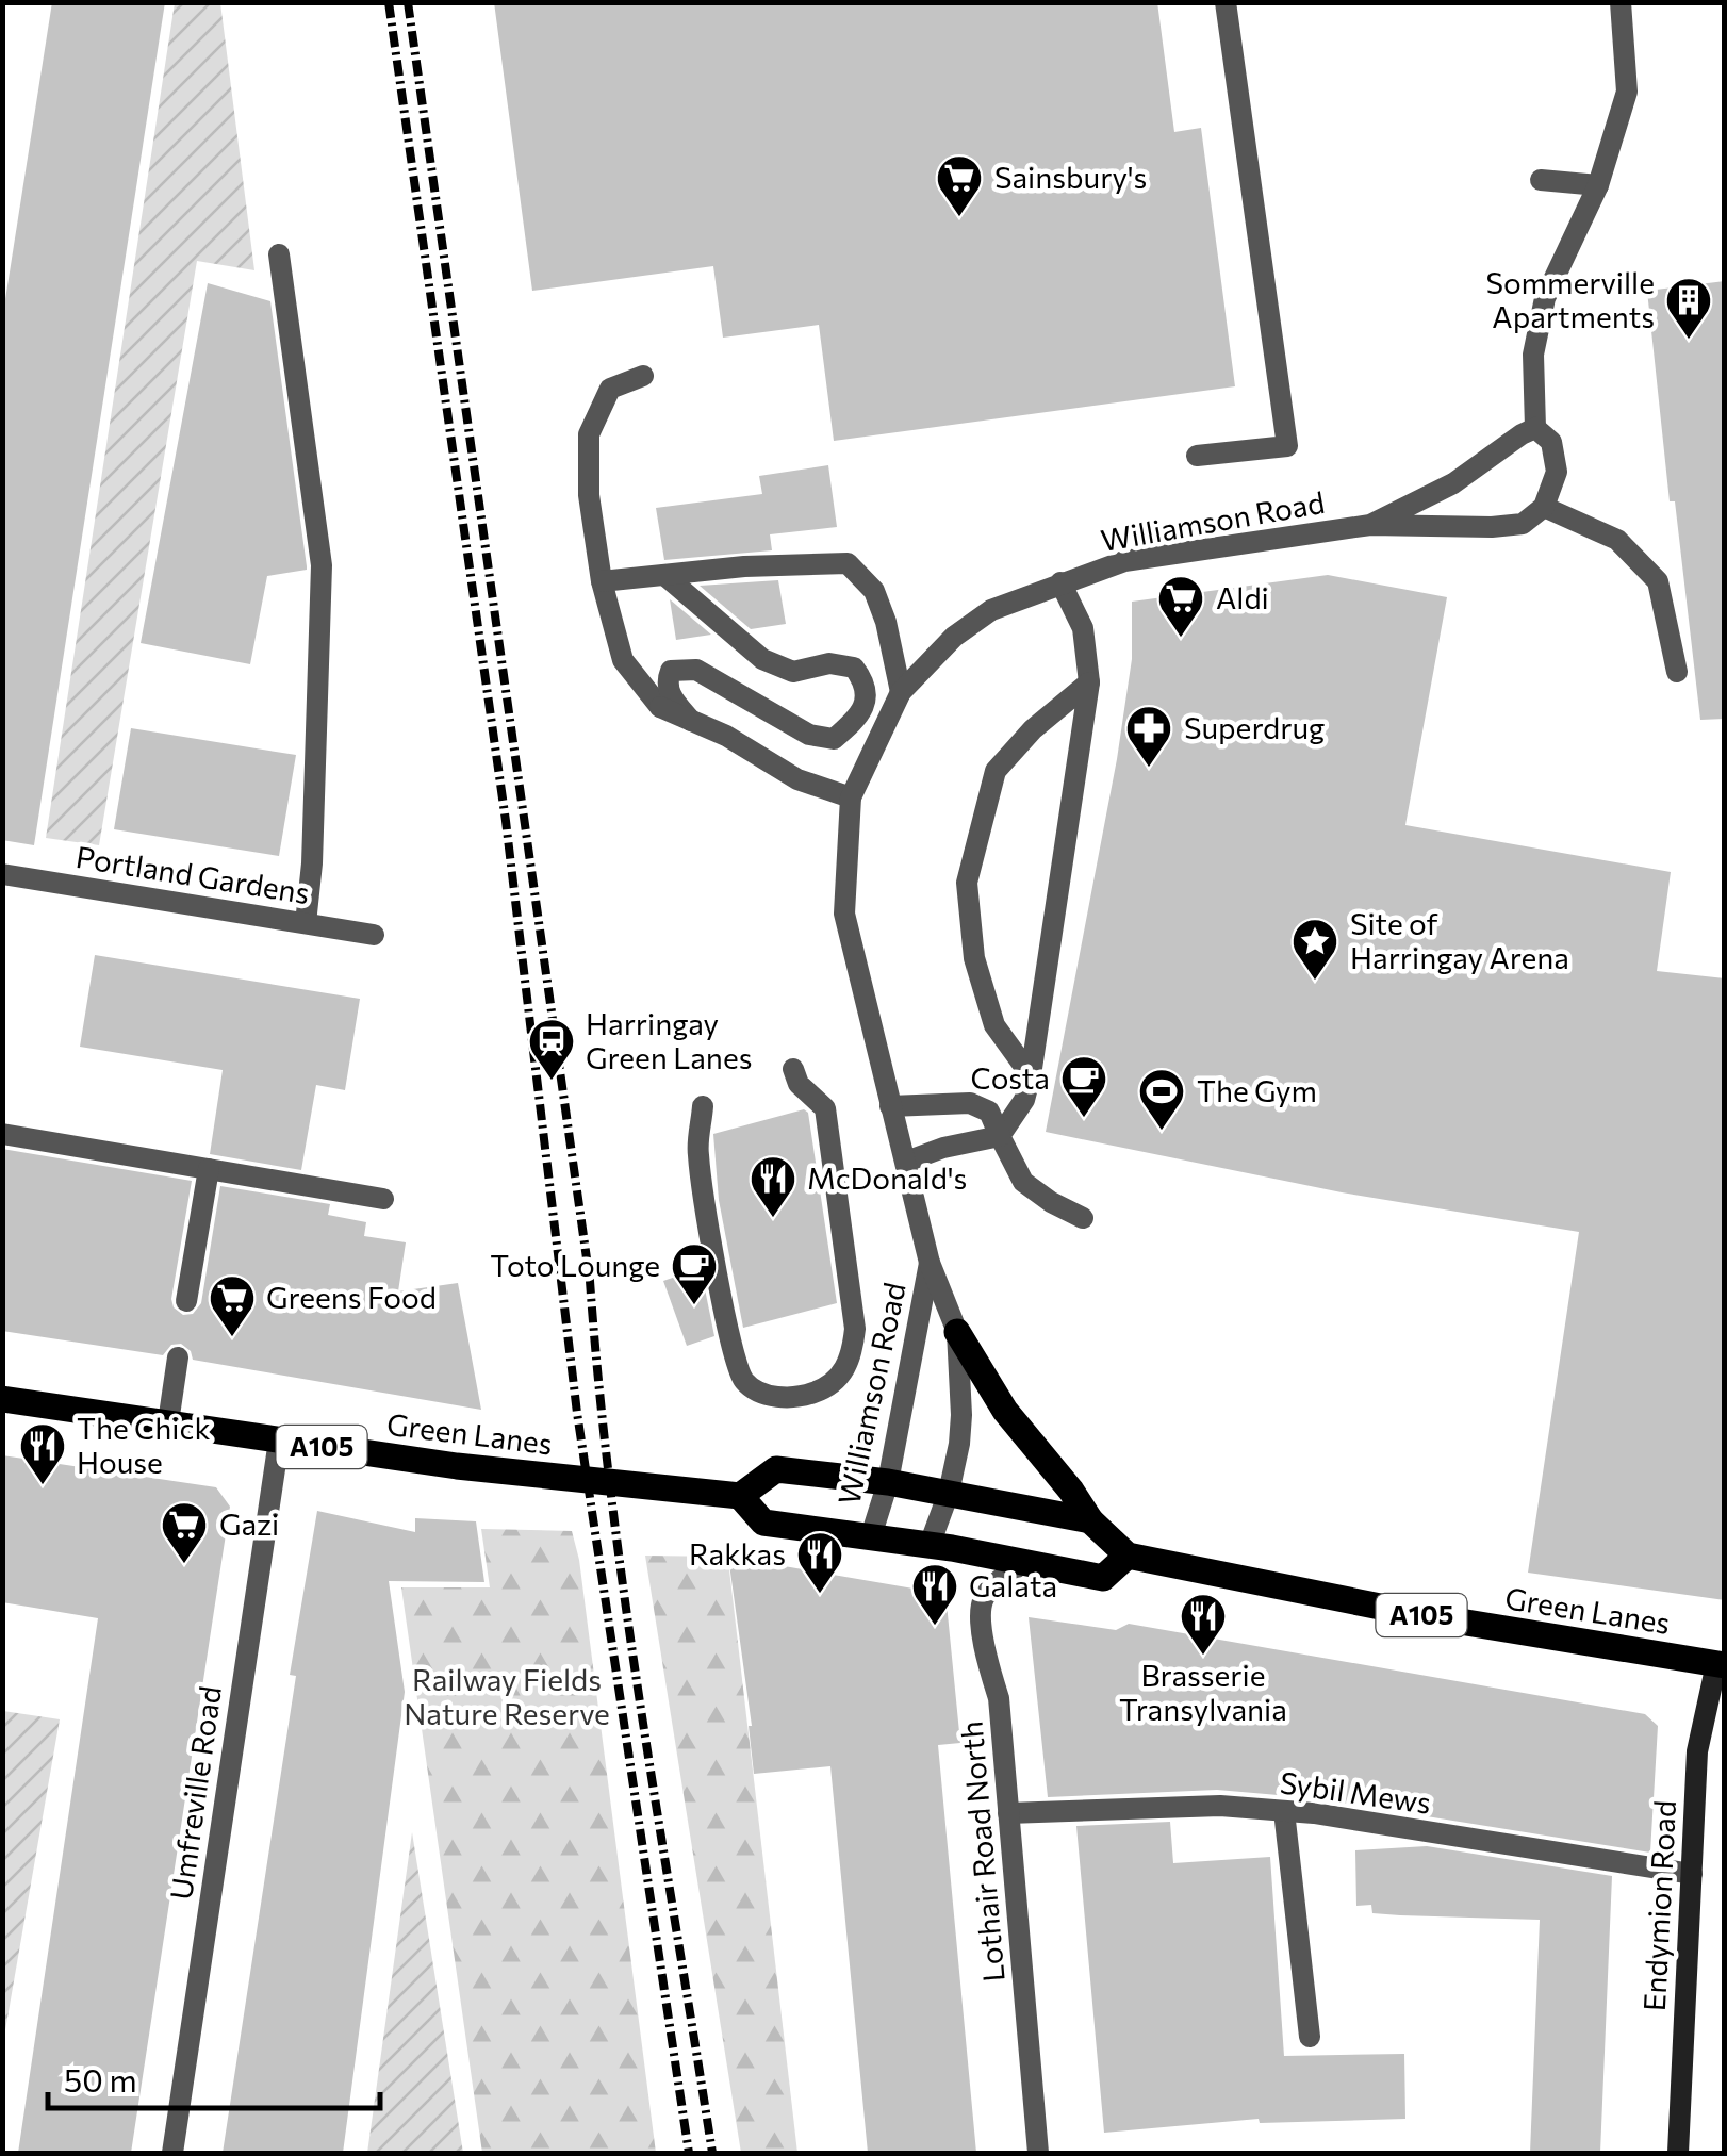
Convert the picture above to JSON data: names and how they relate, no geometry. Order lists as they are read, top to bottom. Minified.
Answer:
{"streets":{"main road":["Green Lanes","A105","Endymion Road"],"street":["Williamson Road","Portland Gardens","Umfreville Road","Sybil Mews","Lothair Road North"]},"crossings":[["Williamson Road","Green Lanes"],["Green Lanes","Umfreville Road"],["Green Lanes","Lothair Road North"],["Green Lanes","Endymion Road"],["Sybil Mews","Lothair Road North"],["Sybil Mews","Endymion Road"]],"parks":["Railway Fields Nature Reserve"],"places":{"supermarket":["Sainsbury's","Aldi","Greens Food","Gazi"],"building":["Sommerville Apartments"],"pharmacy":["Superdrug"],"place":["Site of Harringay Arena"],"station":["Harringay Green Lanes"],"cafe":["Costa","Toto Lounge"],"sports":["The Gym"],"restaurant":["McDonald's","The Chick House","Rakkas","Galata","Brasserie Transylvania"]},"scale_bar":"50 m"}
